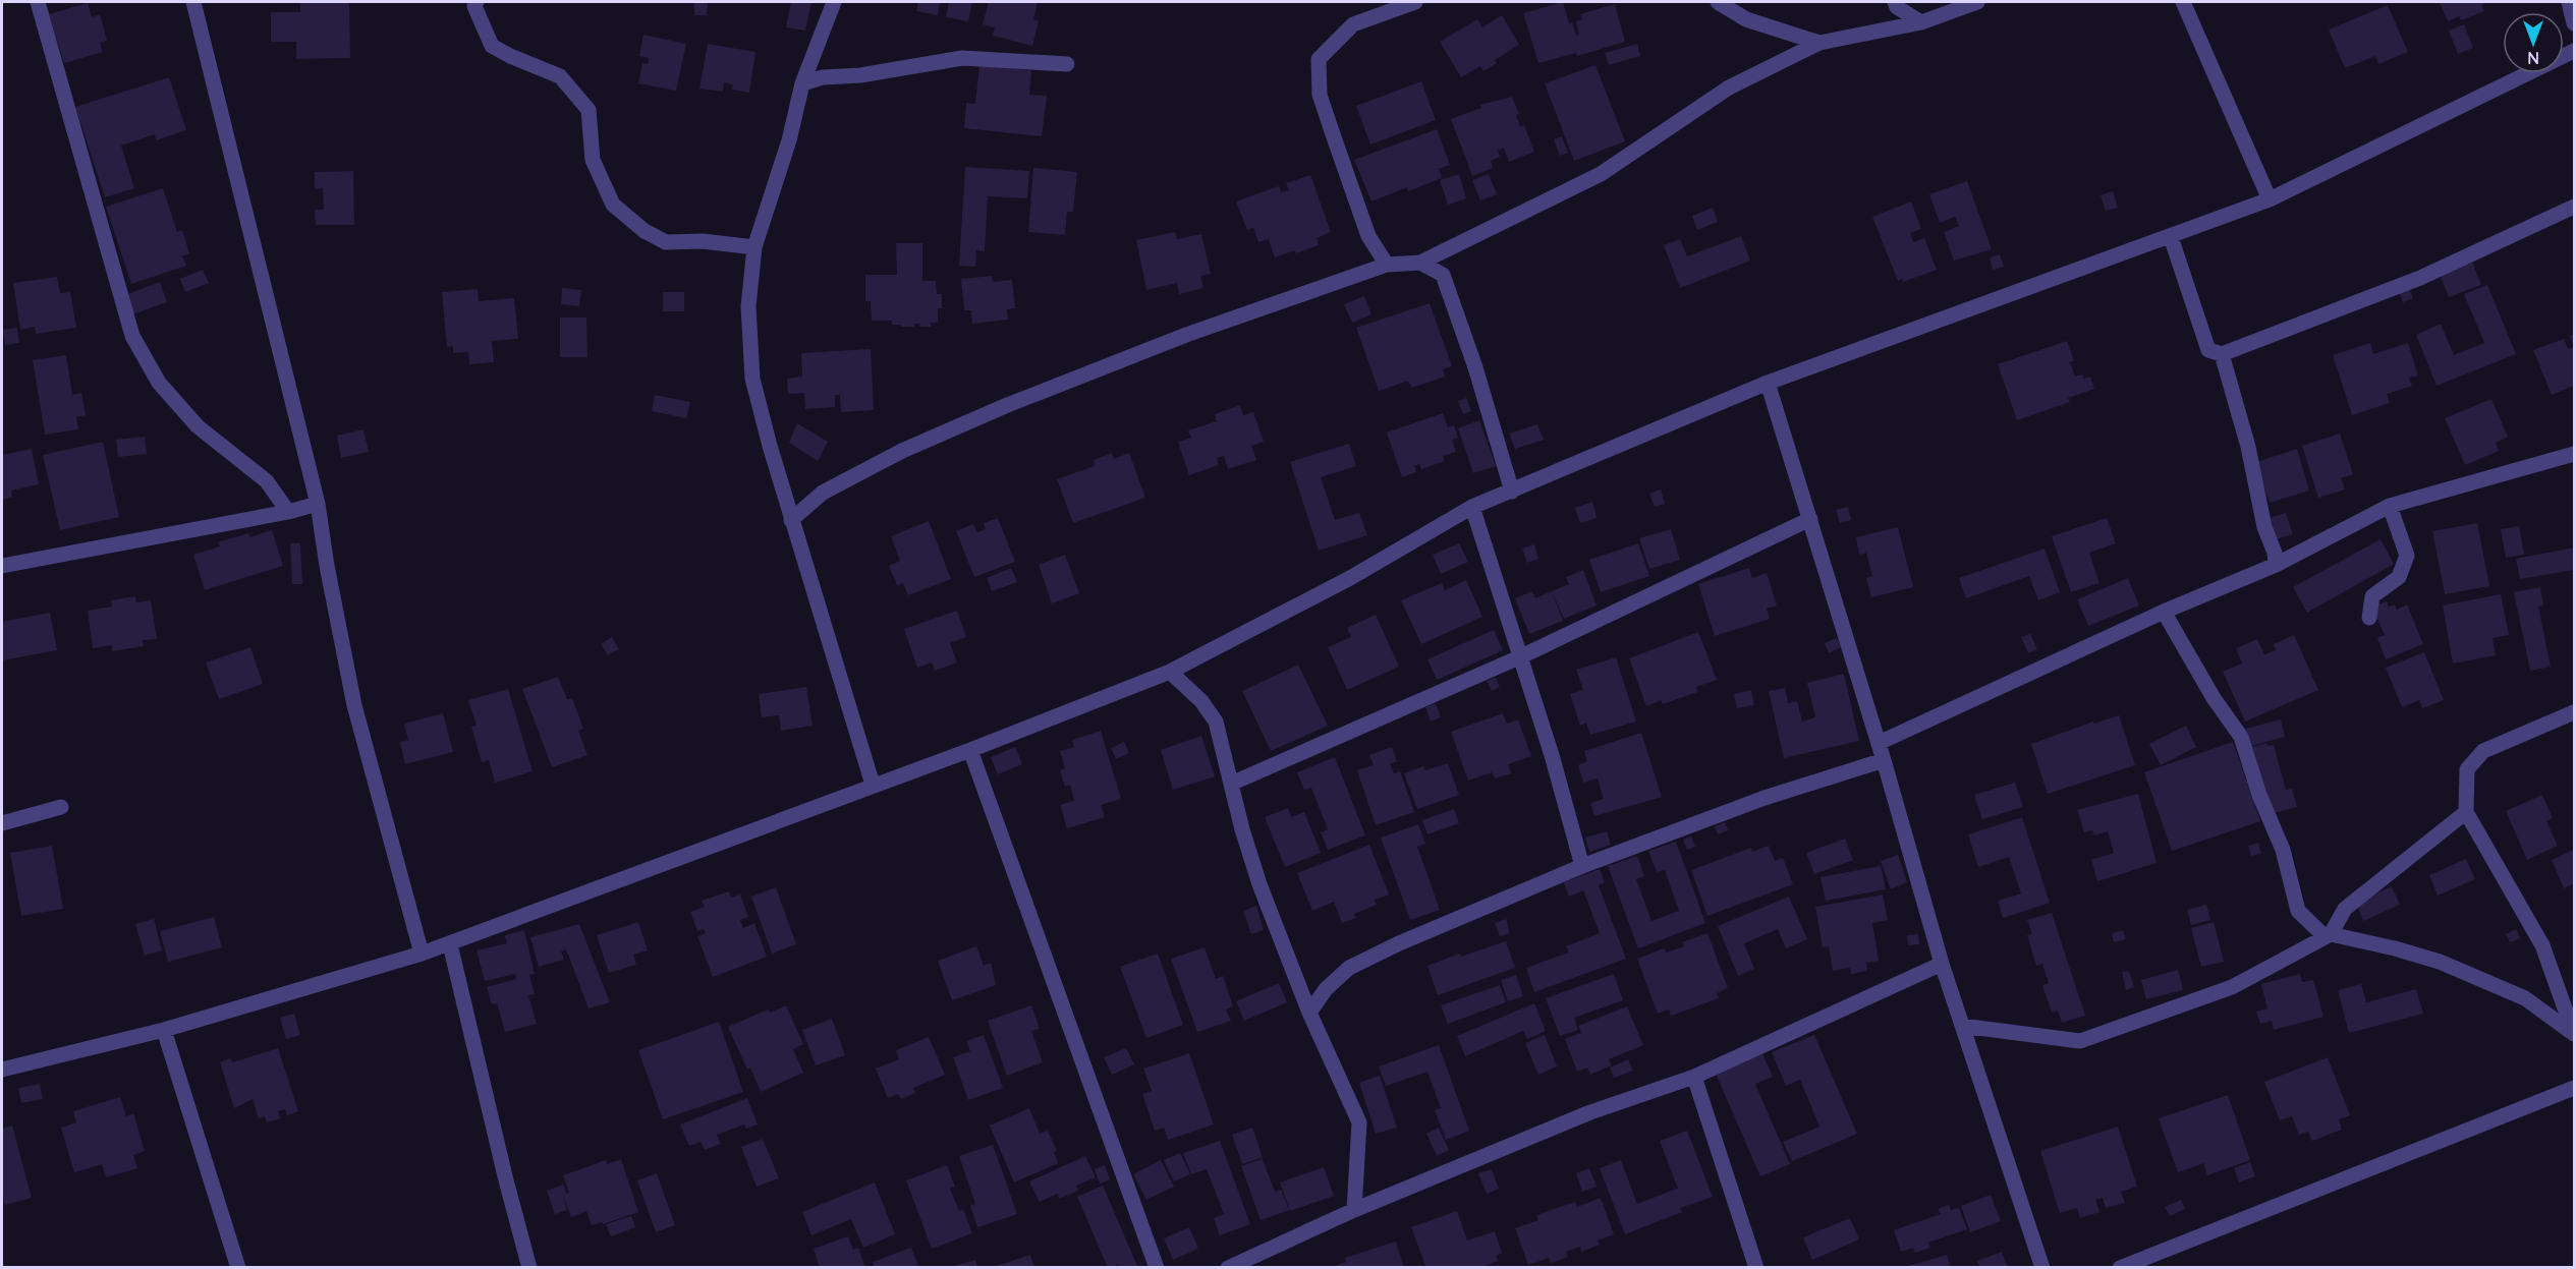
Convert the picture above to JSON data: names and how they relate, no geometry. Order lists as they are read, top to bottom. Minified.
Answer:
{"north":"bottom"}
